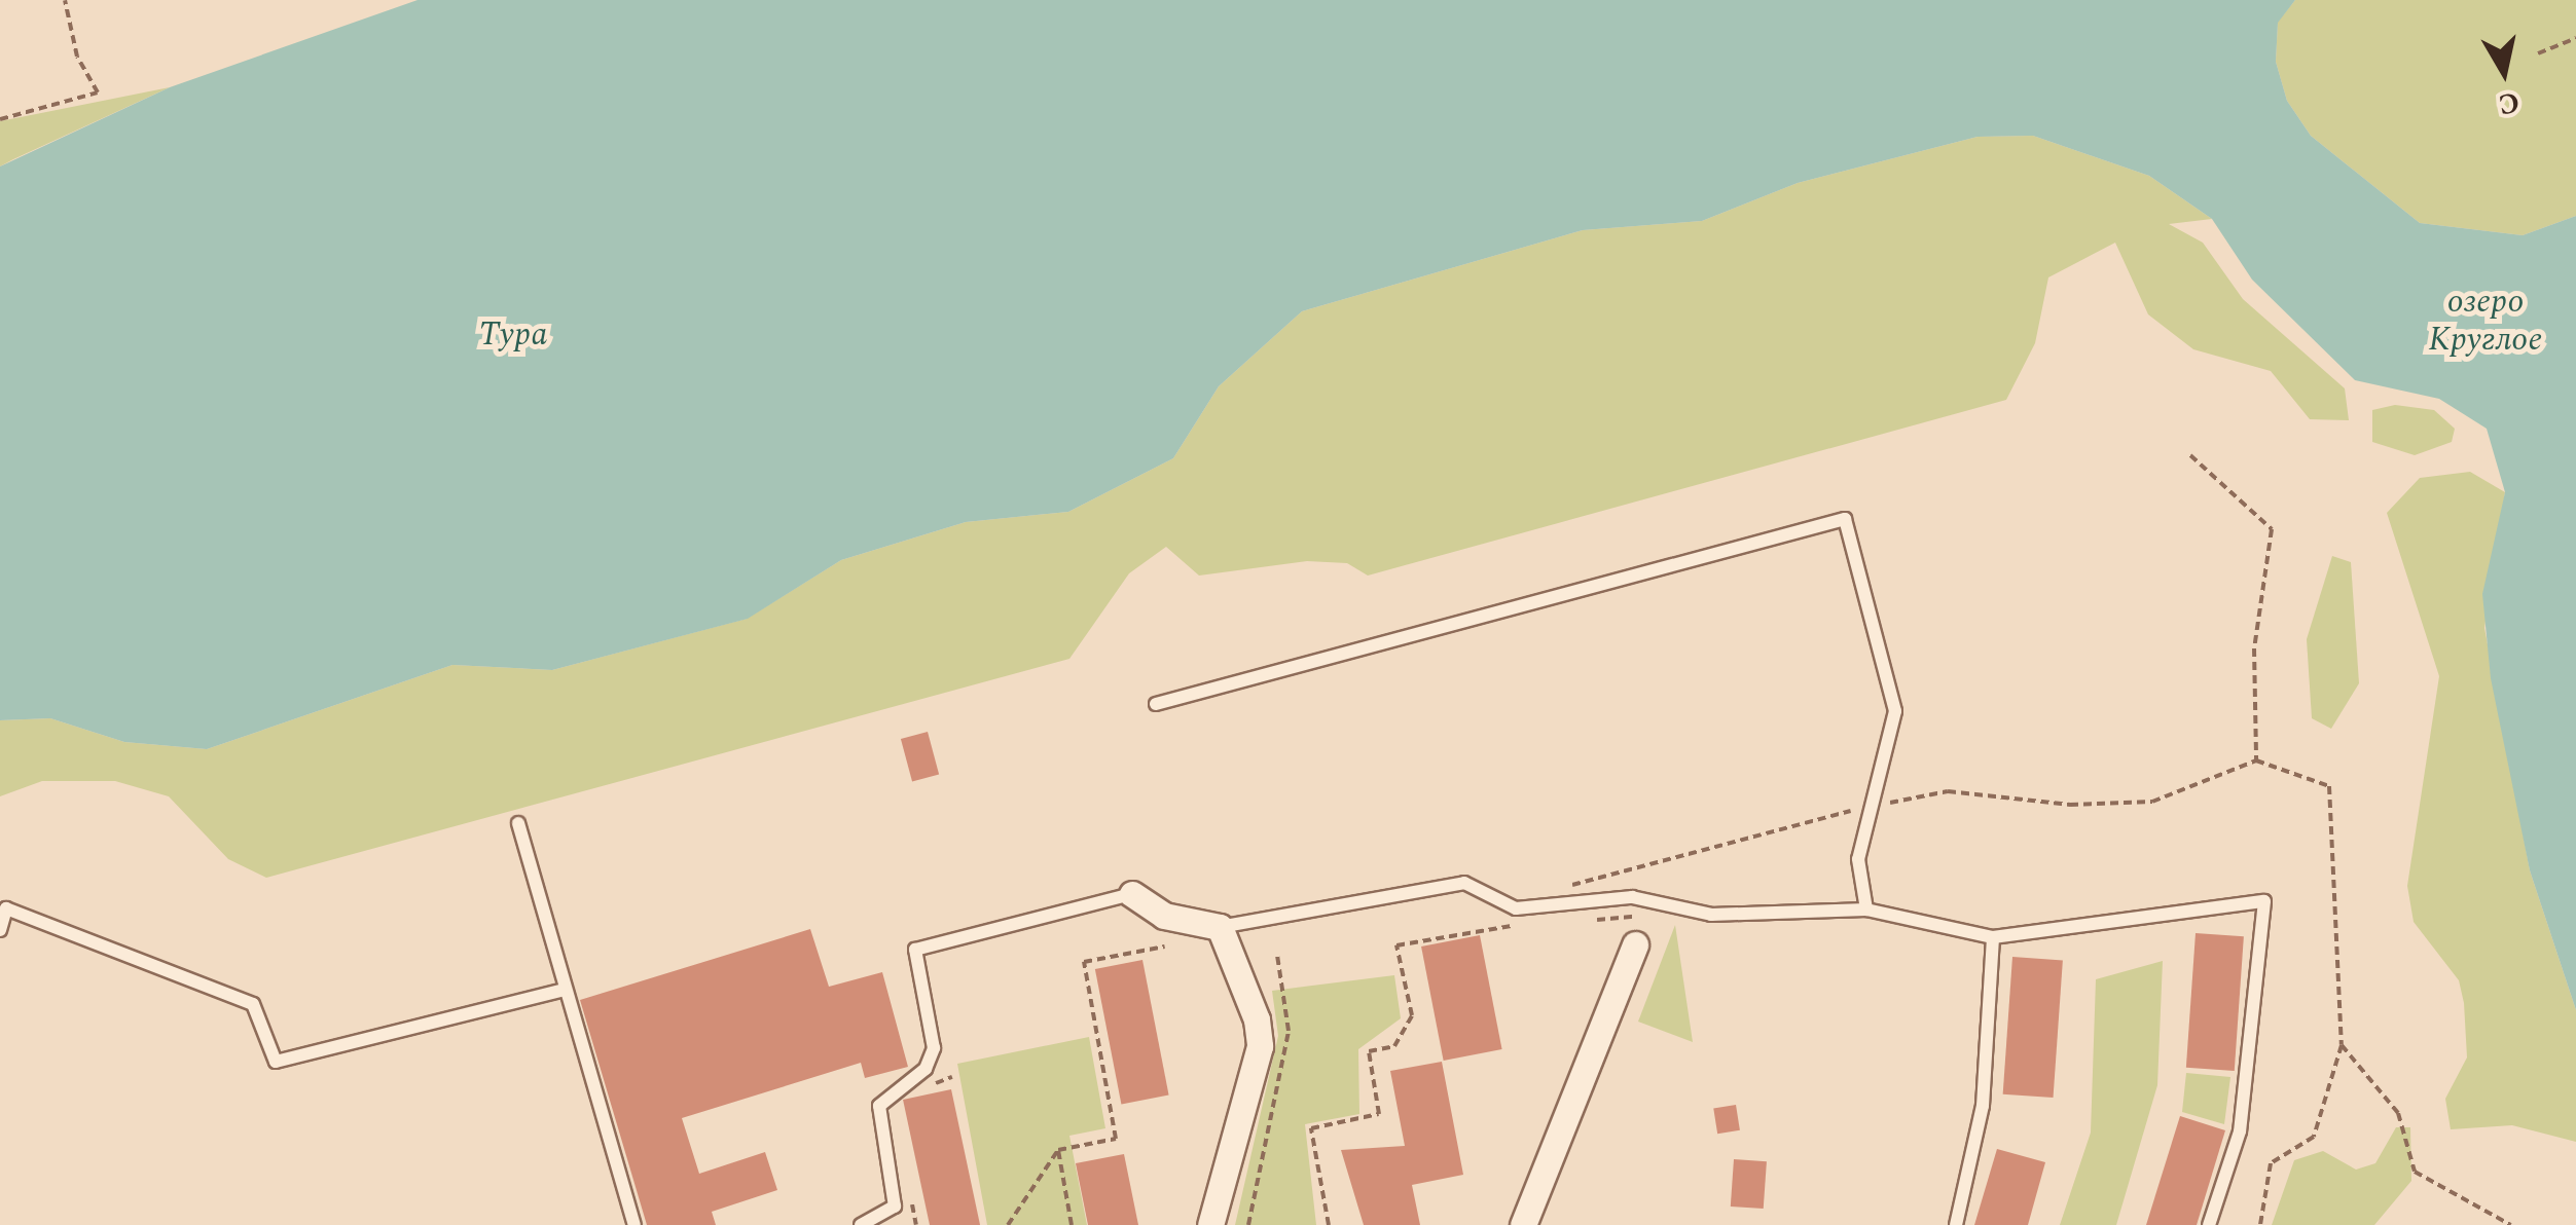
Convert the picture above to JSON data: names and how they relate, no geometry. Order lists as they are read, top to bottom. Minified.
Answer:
{"water":["озеро Круглое","Тура"],"north":"bottom"}
